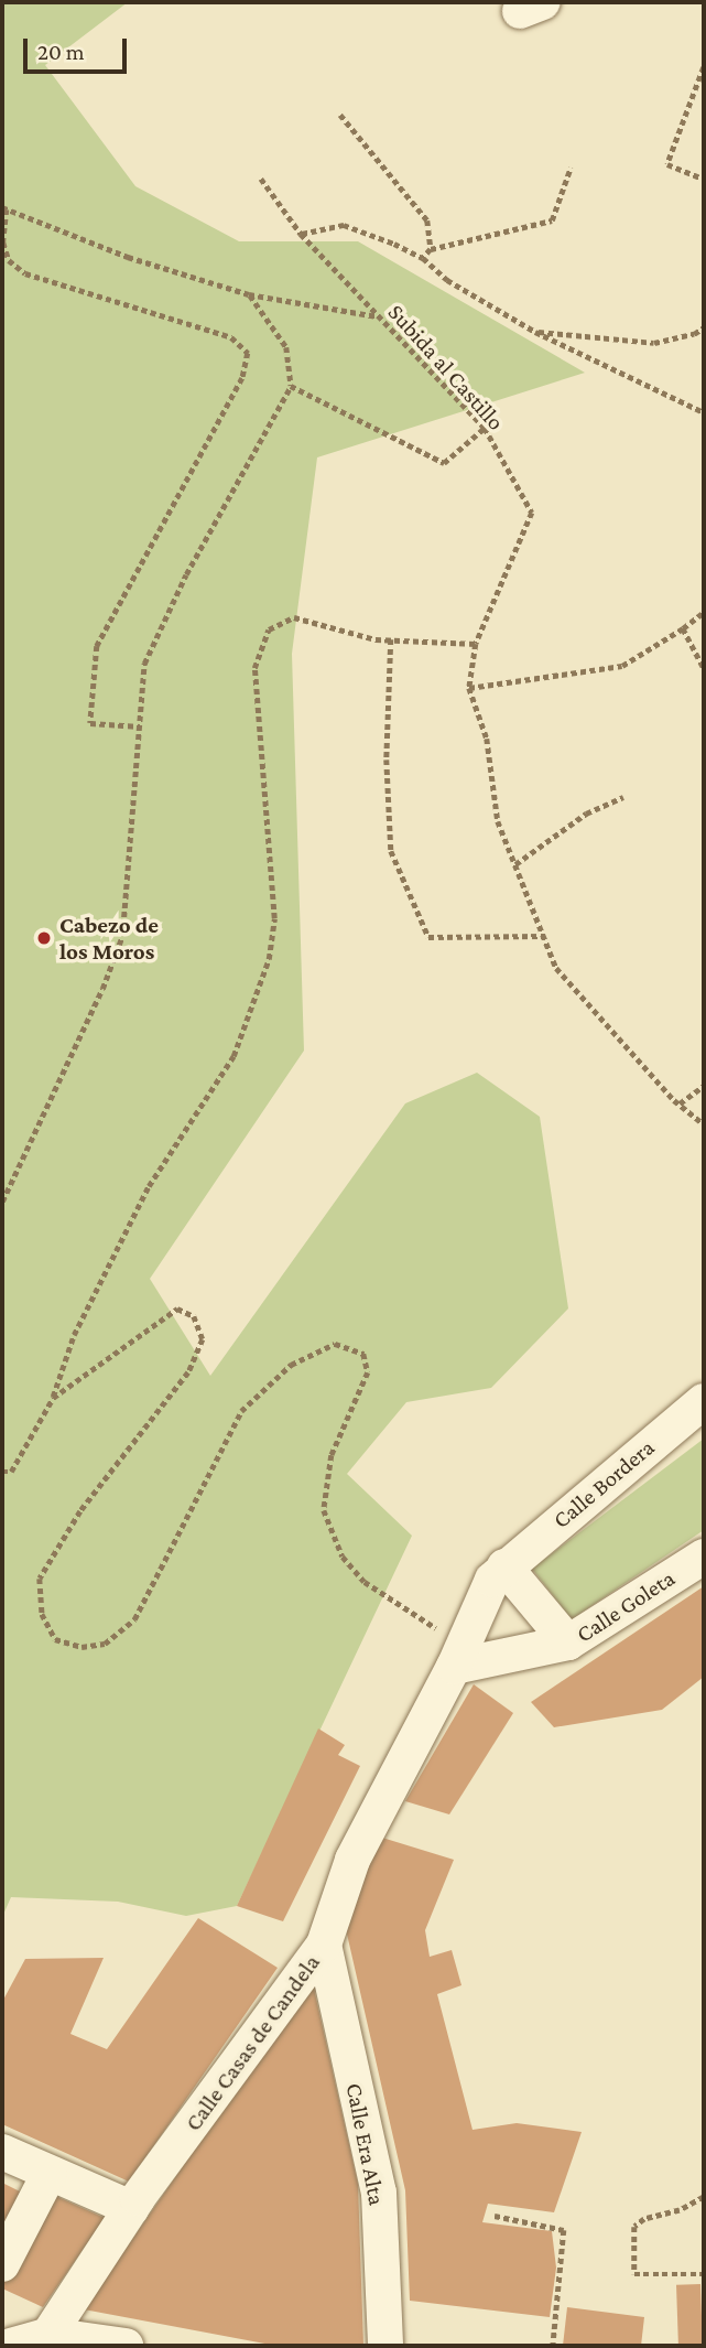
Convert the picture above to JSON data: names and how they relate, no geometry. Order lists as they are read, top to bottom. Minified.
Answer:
{"streets":{"street":["Calle Bordera","Calle Goleta","Calle Casas de Candela","Calle Era Alta"],"path":["Subida al Castillo"]},"crossings":[["Calle Bordera","Calle Casas de Candela"],["Calle Goleta","Calle Casas de Candela"],["Calle Casas de Candela","Calle Era Alta"]],"places":["Cabezo de los Moros"],"scale_bar":"20 m"}
